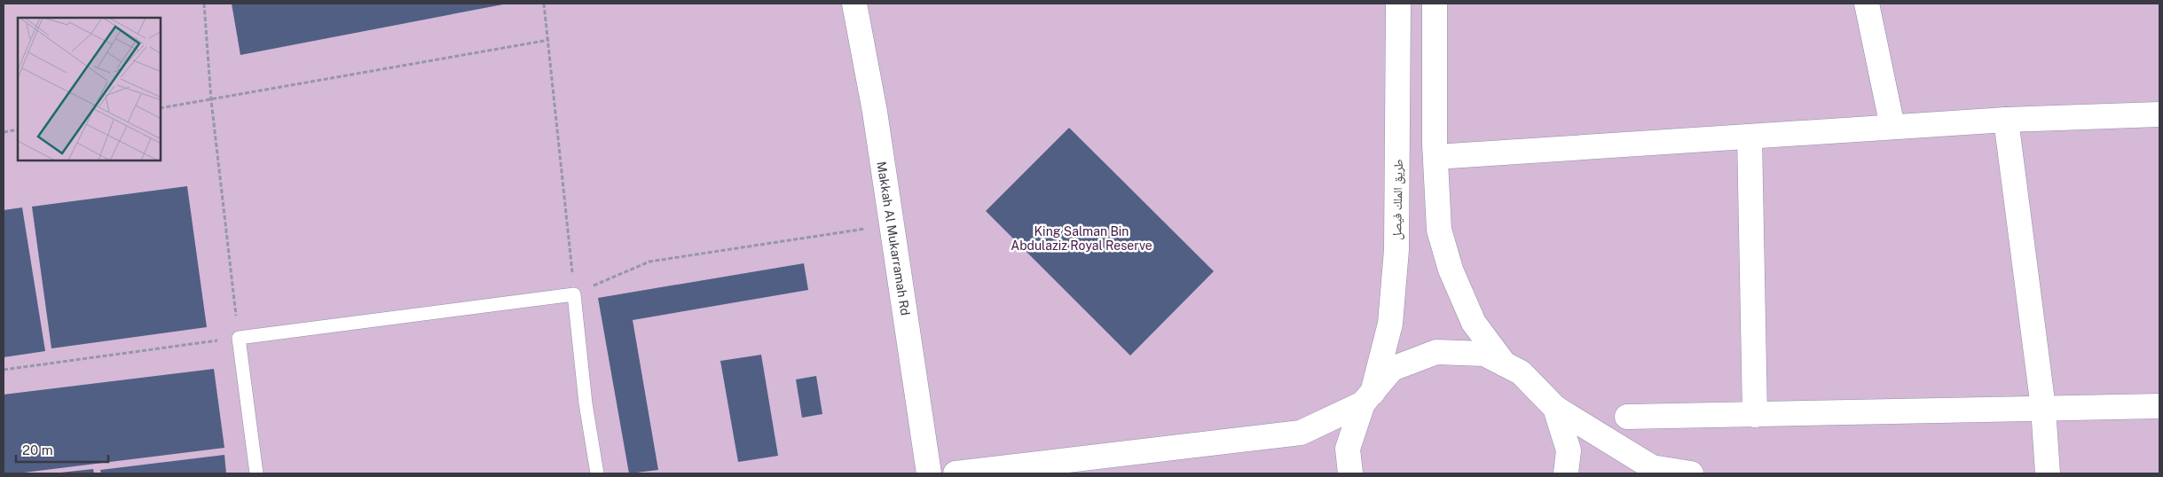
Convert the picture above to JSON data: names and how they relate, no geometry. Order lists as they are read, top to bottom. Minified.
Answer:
{"streets":{"street":["طريق الملك فيصل","Makkah Al Mukarramah Rd"]},"parks":["King Salman Bin Abdulaziz Royal Reserve"],"scale_bar":"20 m"}
